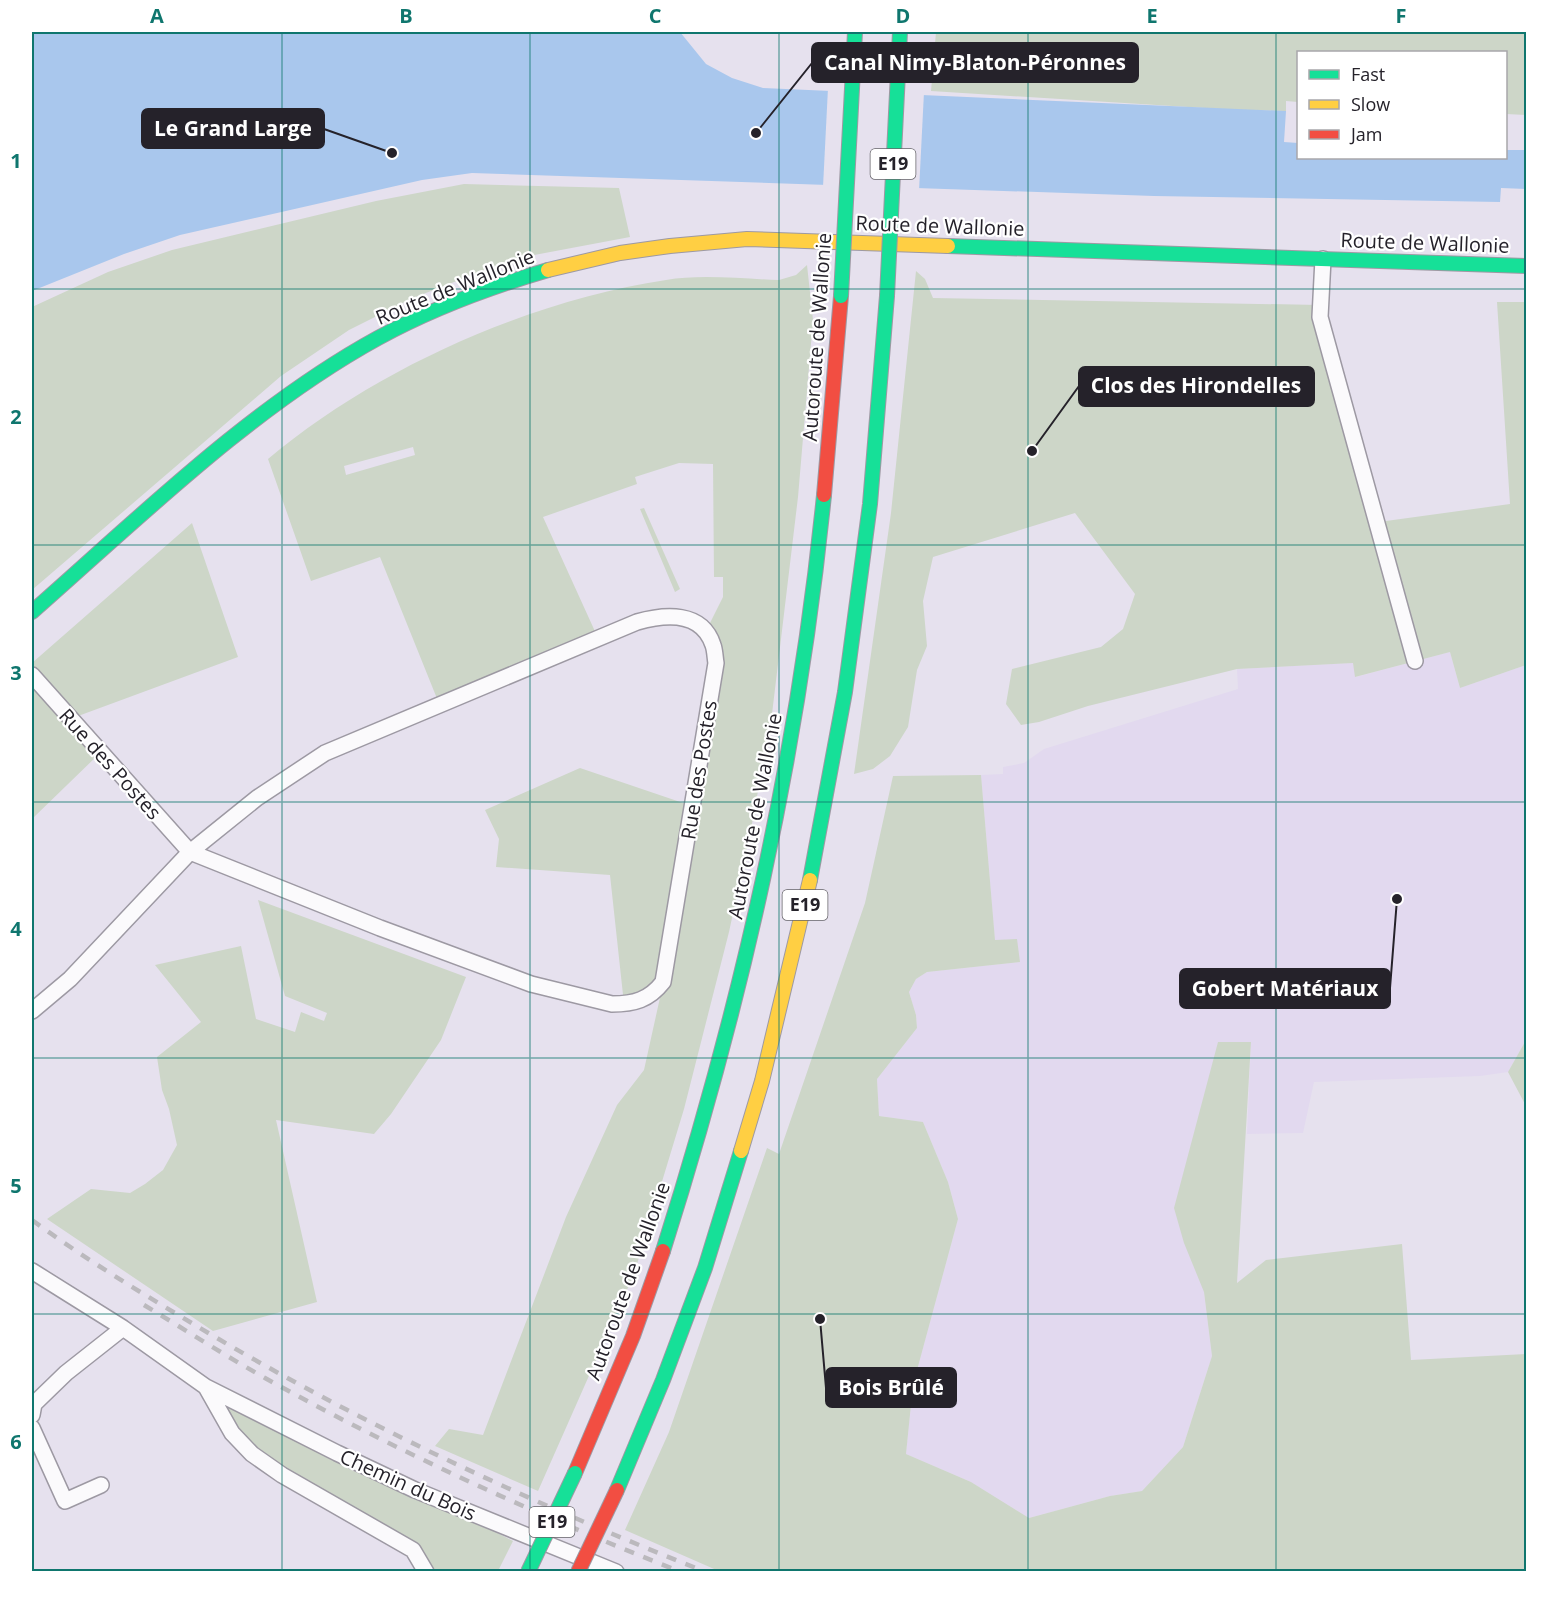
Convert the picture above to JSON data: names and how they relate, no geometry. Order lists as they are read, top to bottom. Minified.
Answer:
{"streets":{"main road":["E19","Route de Wallonie","Autoroute de Wallonie"],"street":["Rue des Postes","Chemin du Bois"]},"places":["Canal Nimy-Blaton-Péronnes","Le Grand Large","Clos des Hirondelles","Gobert Matériaux","Bois Brûlé"],"legend":["Fast","Slow","Jam"],"grid":{"columns":["A","B","C","D","E","F"],"rows":["1","2","3","4","5","6"]}}
